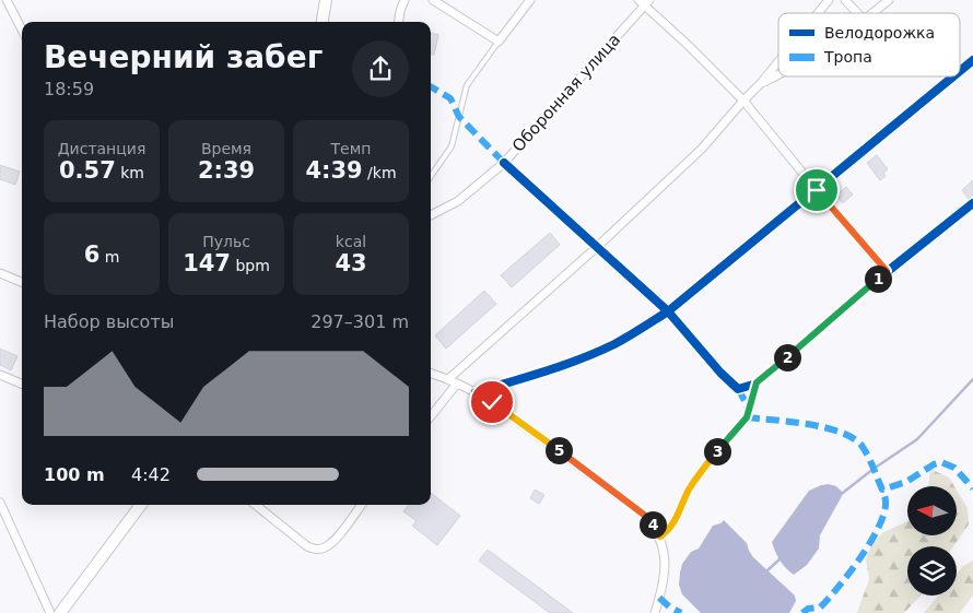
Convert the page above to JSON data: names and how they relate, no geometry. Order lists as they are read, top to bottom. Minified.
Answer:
{"streets":{"street":["Оборонная улица"]},"legend":["Велодорожка","Тропа"],"north":"left","page":{"heading":["Вечерний забег","18:59"],"stats":[["Дистанция","0.57 km"],["Время","2:39"],["Темп","4:39 /km"],["6 m"],["Пульс","147 bpm"],["kcal","43"]],"pins":["1","2","5","3","4"],"chart":["Набор высоты","297–301 m"],"list":[{"name":"100 m","note":"4:42"}]}}
